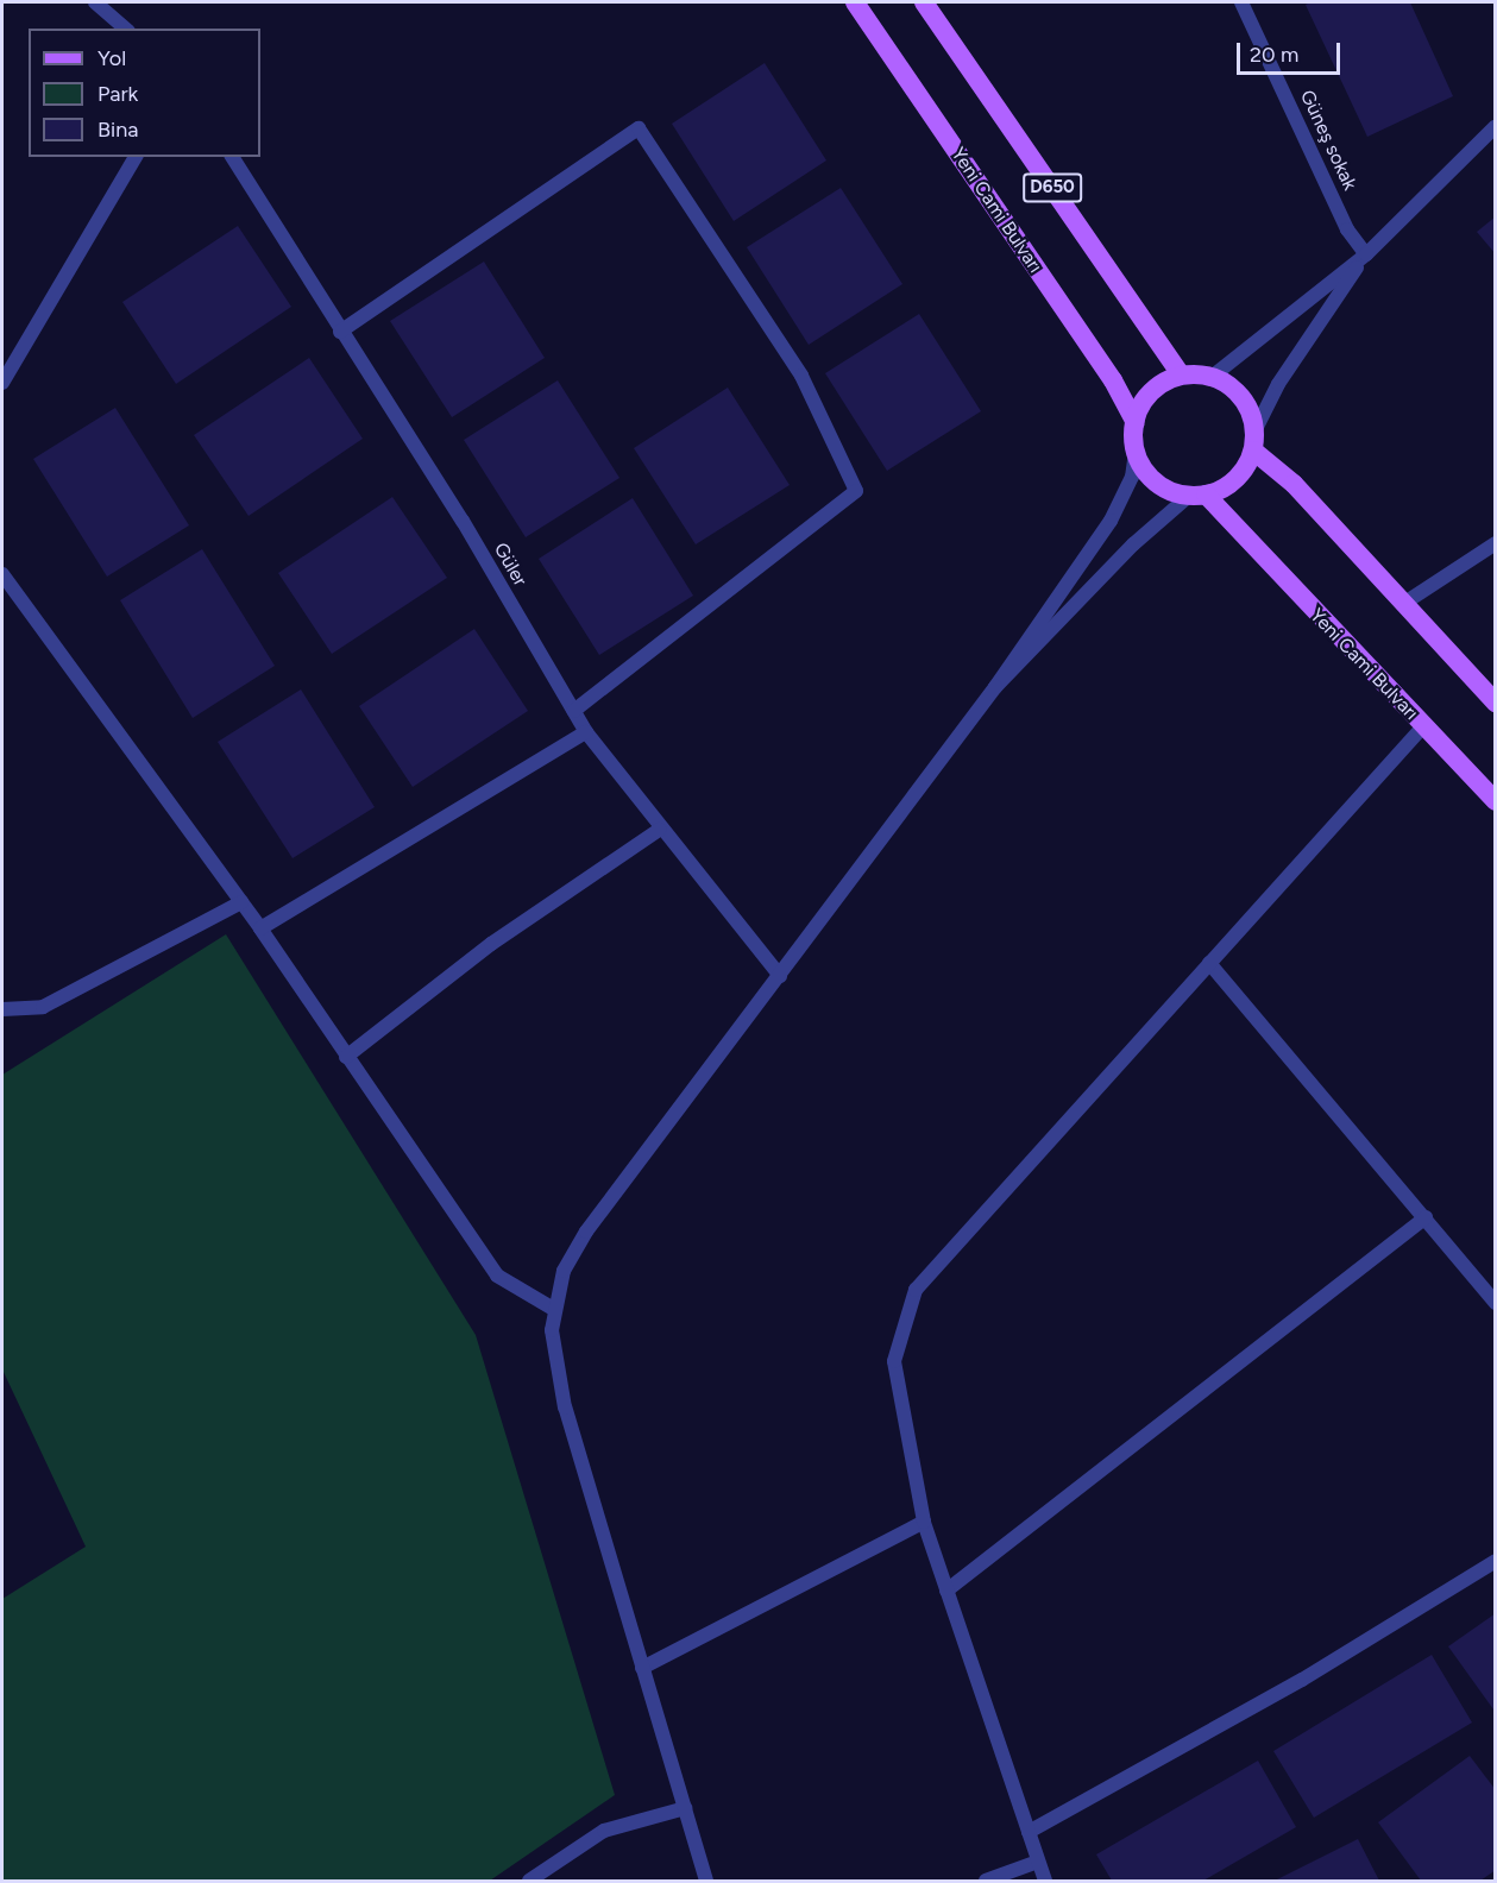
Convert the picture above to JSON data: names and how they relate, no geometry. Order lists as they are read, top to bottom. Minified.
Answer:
{"streets":{"main road":["D650","Yeni Cami Bulvarı"],"street":["Güneş sokak","Güler"]},"crossings":[["D650","Yeni Cami Bulvarı"]],"legend":["Yol","Park","Bina"],"scale_bar":"20 m"}
